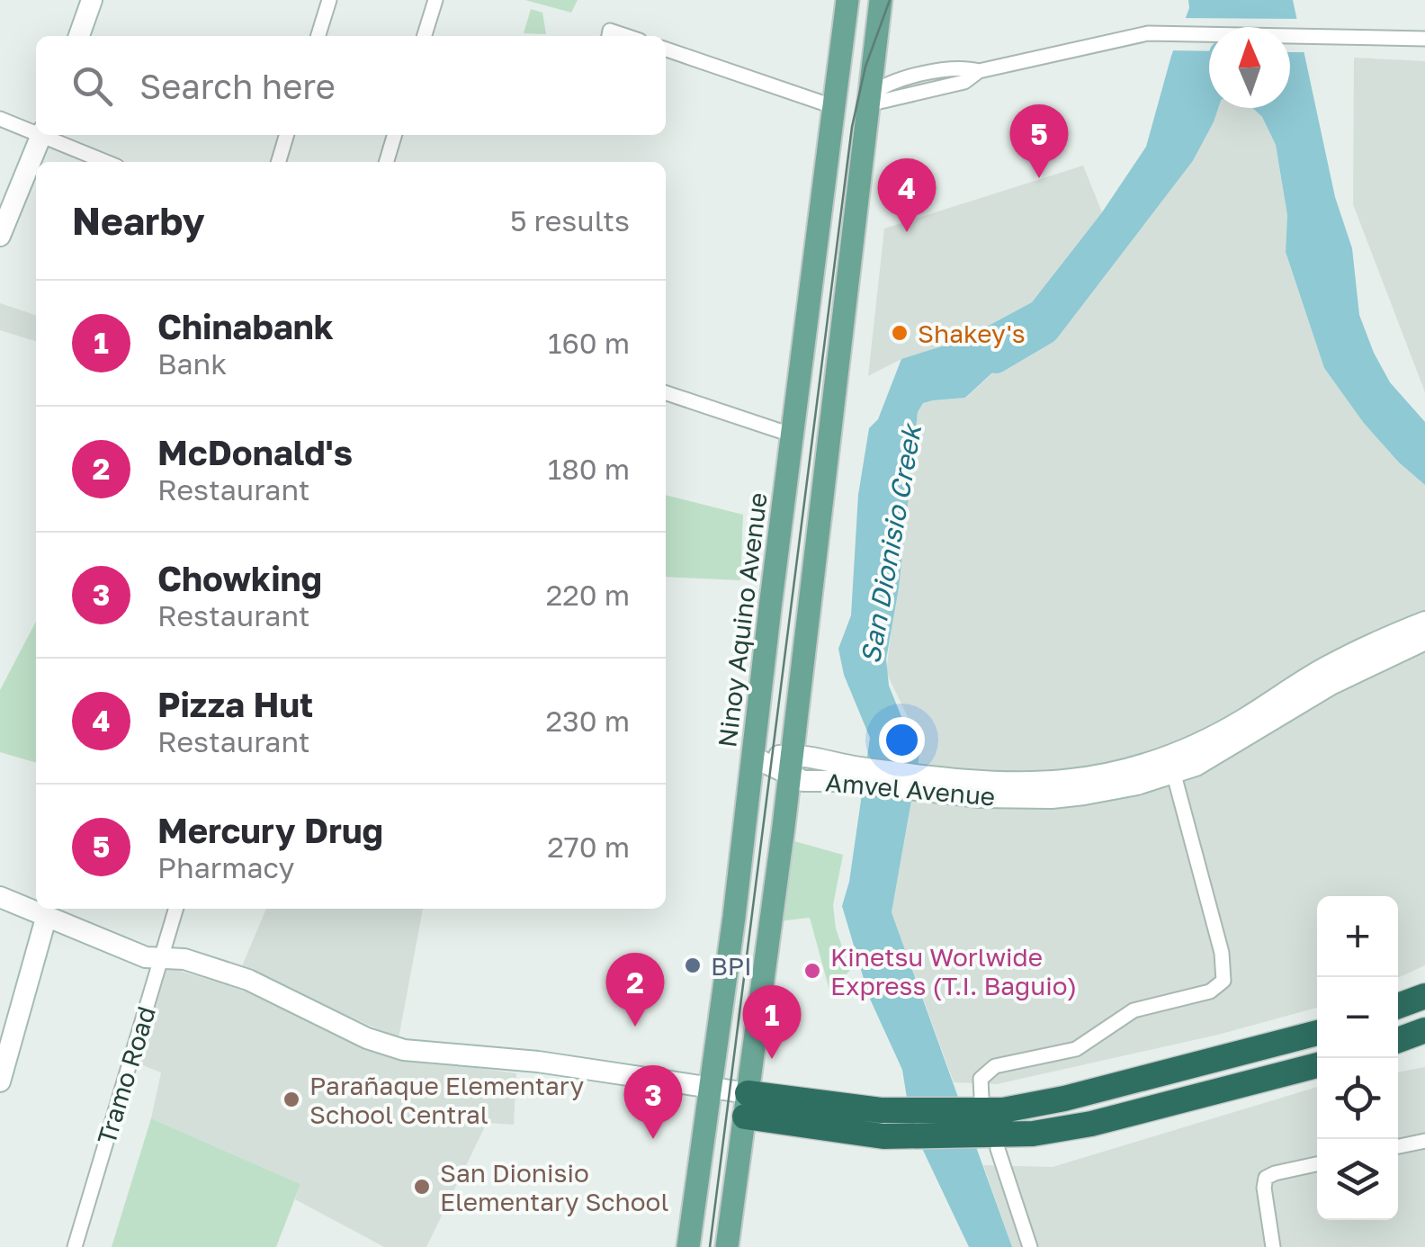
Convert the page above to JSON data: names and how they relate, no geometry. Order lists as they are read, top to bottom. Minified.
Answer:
{"streets":{"main road":["Ninoy Aquino Avenue","Amvel Avenue"],"street":["Tramo Road"]},"crossings":[["Ninoy Aquino Avenue","Amvel Avenue"]],"water":["San Dionisio Creek"],"places":["Shakey's","BPI","Kinetsu Worlwide Express (T.I. Baguio)","Parañaque Elementary School Central","San Dionisio Elementary School"],"north":"top","page":{"search":"Search here","pins":["5","4","2","1","3"],"heading":["Nearby","5 results"],"list":[{"mark":"1","name":"Chinabank","note":"Bank","value":"160 m"},{"mark":"2","name":"McDonald's","note":"Restaurant","value":"180 m"},{"mark":"3","name":"Chowking","note":"Restaurant","value":"220 m"},{"mark":"4","name":"Pizza Hut","note":"Restaurant","value":"230 m"},{"mark":"5","name":"Mercury Drug","note":"Pharmacy","value":"270 m"}],"map_buttons":["+","−"]}}
